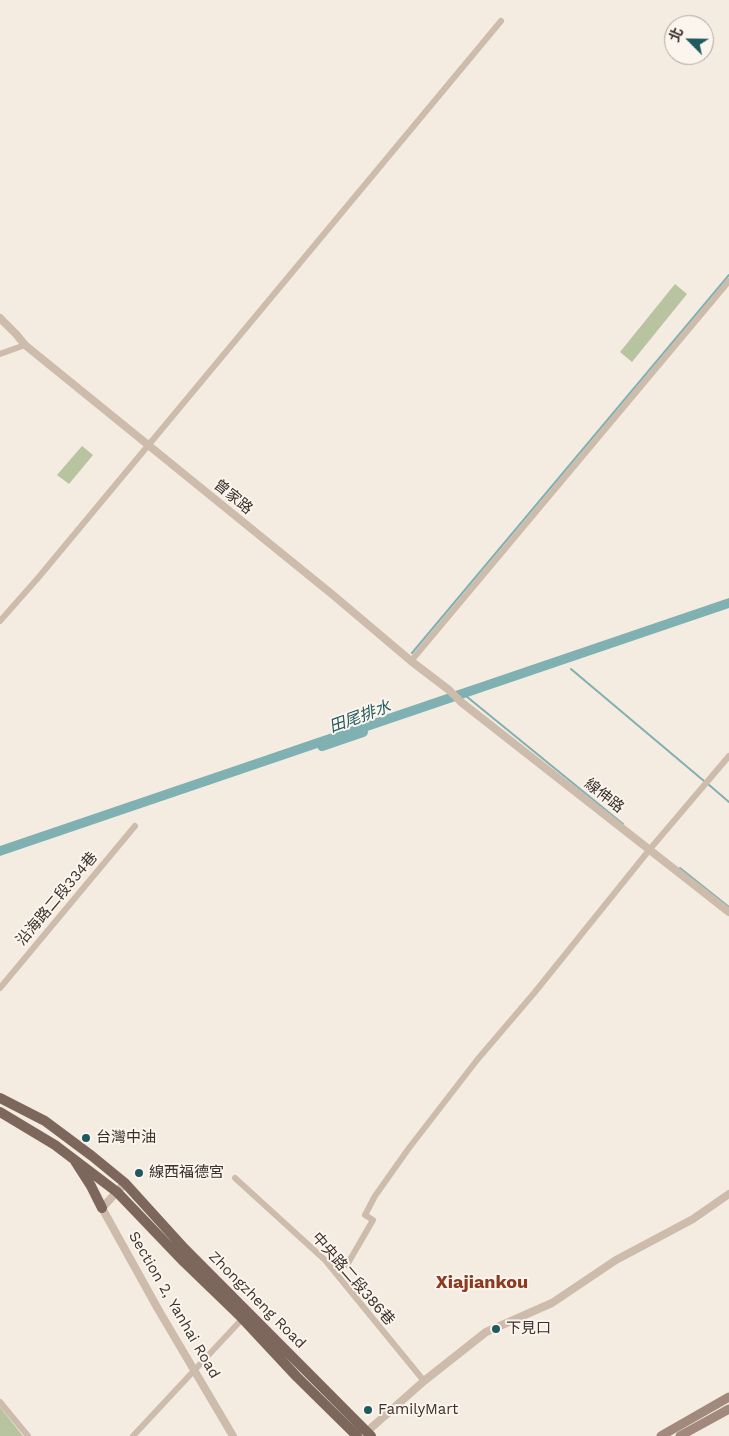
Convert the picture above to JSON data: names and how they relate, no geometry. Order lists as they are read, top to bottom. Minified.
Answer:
{"streets":{"main road":["Zhongzheng Road"],"street":["曾家路","線伸路","沿海路二段334巷","中央路二段386巷","Section 2, Yanhai Road"]},"crossings":[["曾家路","線伸路"]],"districts":["Xiajiankou"],"water":["田尾排水"],"places":["台灣中油","線西福德宮","下見口","FamilyMart"],"north":"top left"}
